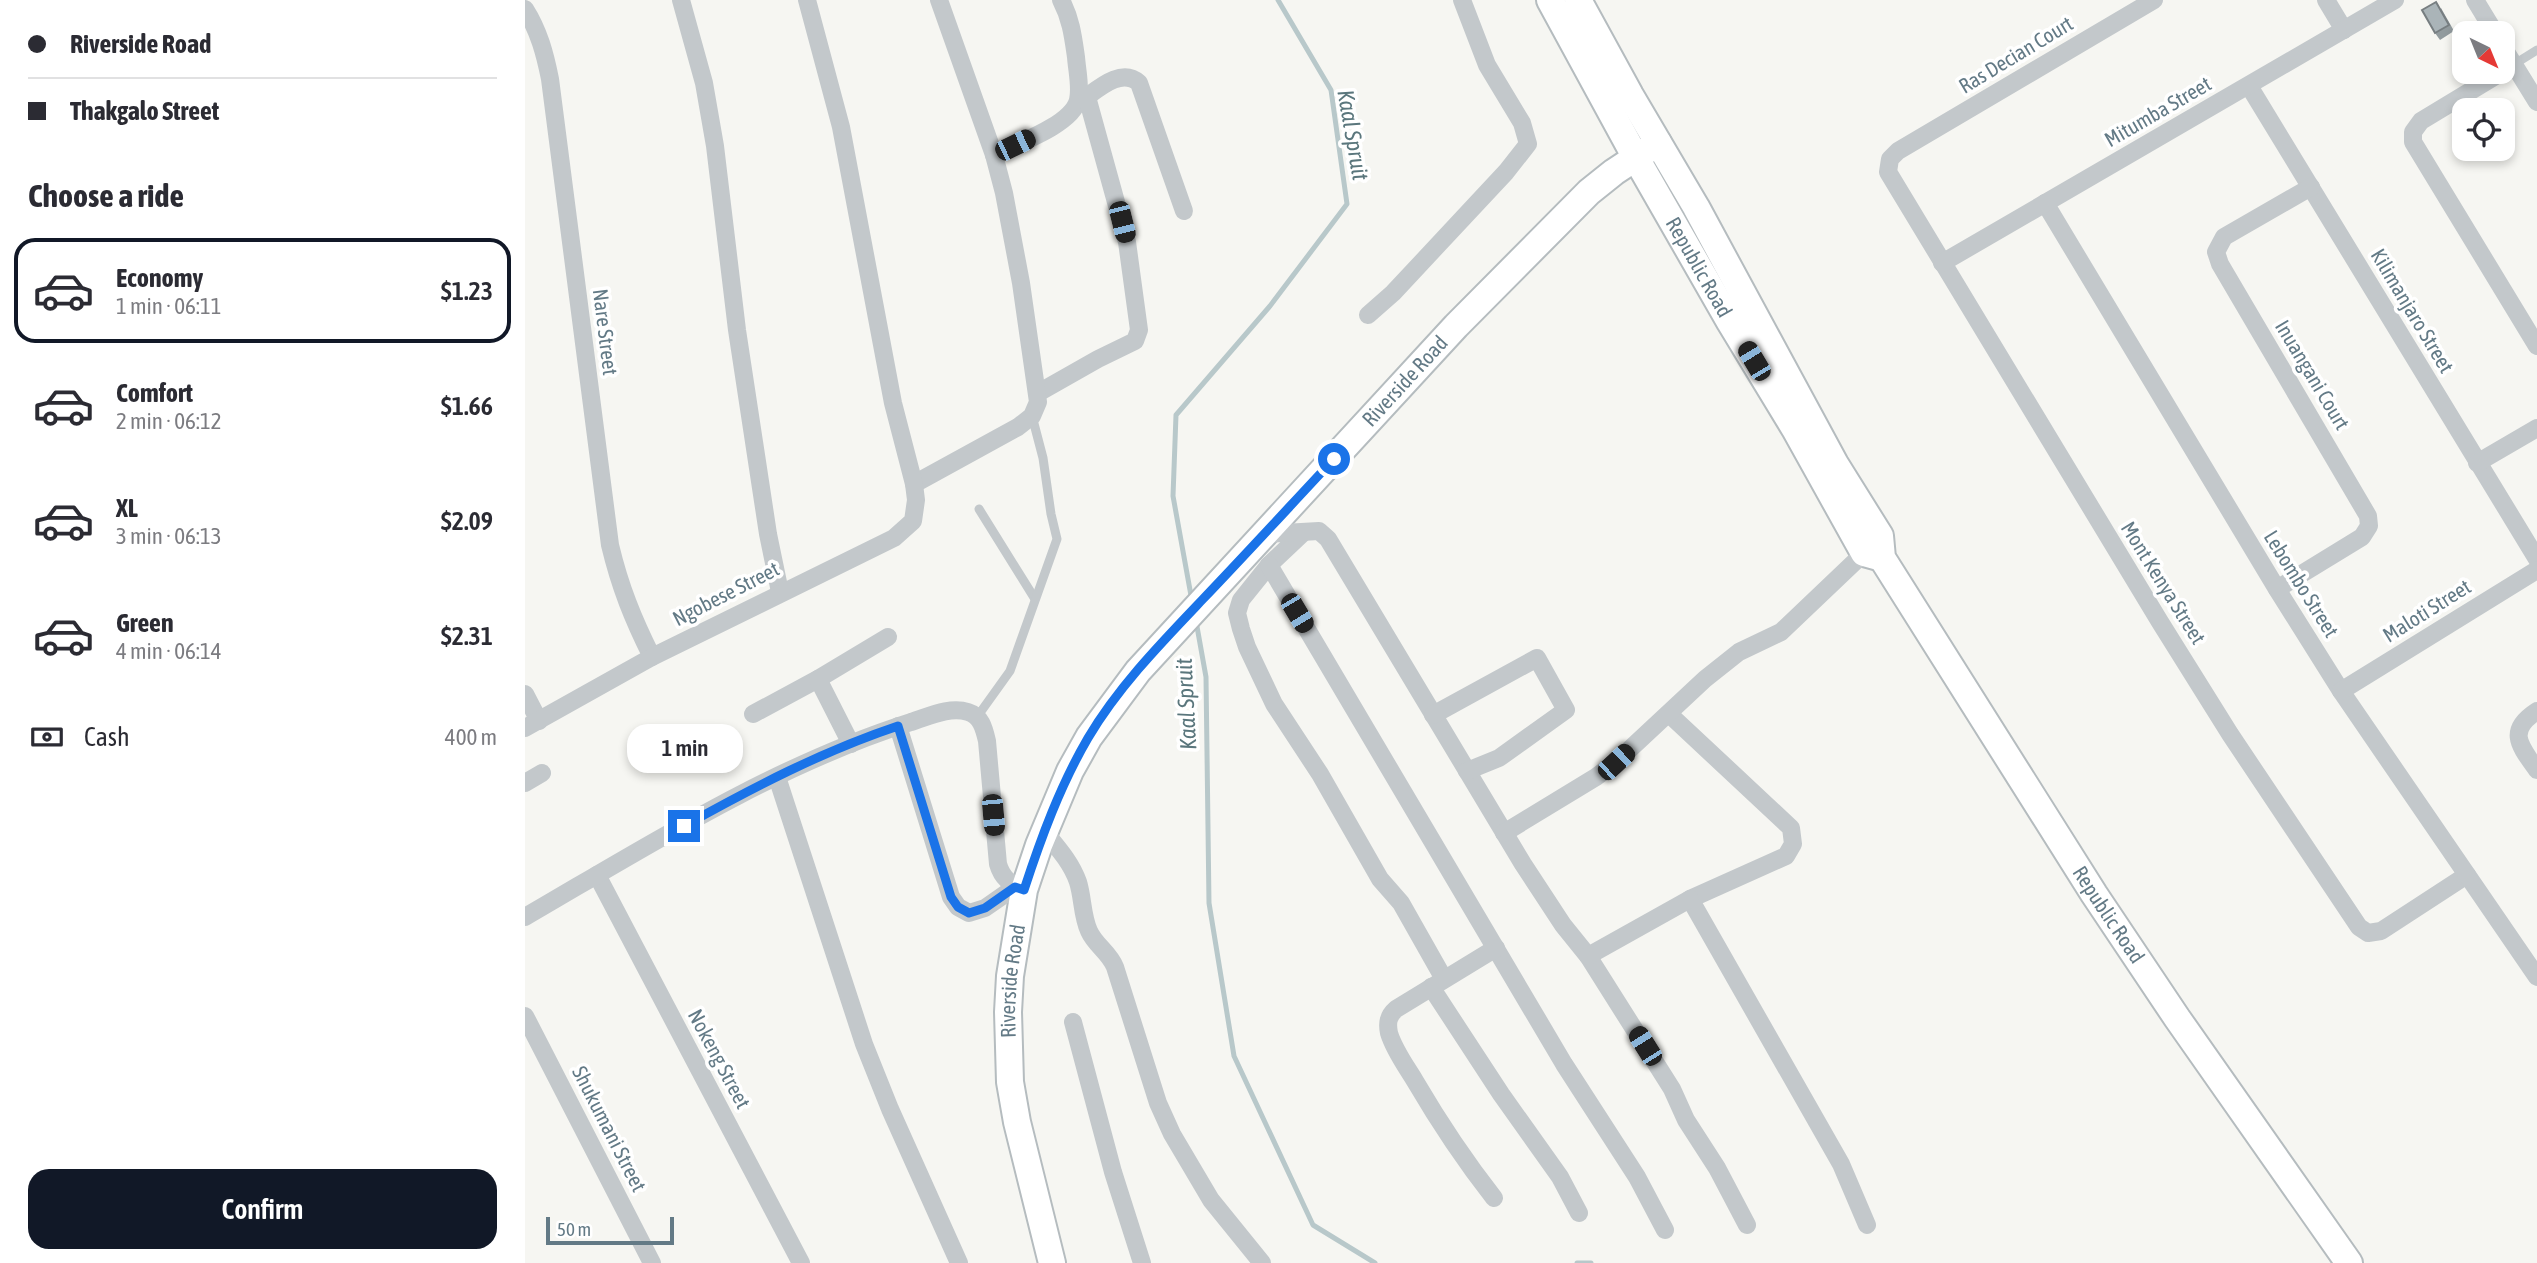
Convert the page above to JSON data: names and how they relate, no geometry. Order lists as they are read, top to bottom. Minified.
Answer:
{"streets":{"street":["Ras Decian Court","Mitumba Street","Republic Road","Kilimanjaro Street","Nare Street","Inuangani Court","Riverside Road","Mont Kenya Street","Lebombo Street","Ngobese Street","Maloti Street","Nokeng Street","Shukumani Street"]},"crossings":[["Ras Decian Court","Mont Kenya Street"],["Mitumba Street","Kilimanjaro Street"],["Mitumba Street","Mont Kenya Street"],["Mitumba Street","Lebombo Street"],["Republic Road","Riverside Road"],["Kilimanjaro Street","Inuangani Court"],["Nare Street","Ngobese Street"],["Inuangani Court","Lebombo Street"],["Mont Kenya Street","Lebombo Street"],["Lebombo Street","Maloti Street"]],"water":["Kaal Spruit"],"scale_bar":"50 m","north":"bottom right","page":{"banner":["Riverside Road","Thakgalo Street"],"heading":"Choose a ride","list":[{"name":"Economy","note":"1 min · 06:11","value":"$1.23"},{"name":"Comfort","note":"2 min · 06:12","value":"$1.66"},{"name":"XL","note":"3 min · 06:13","value":"$2.09"},{"name":"Green","note":"4 min · 06:14","value":"$2.31"}],"pay":["Cash","400 m"],"bubble":"1 min","buttons":"Confirm","scale":"50 m"}}
